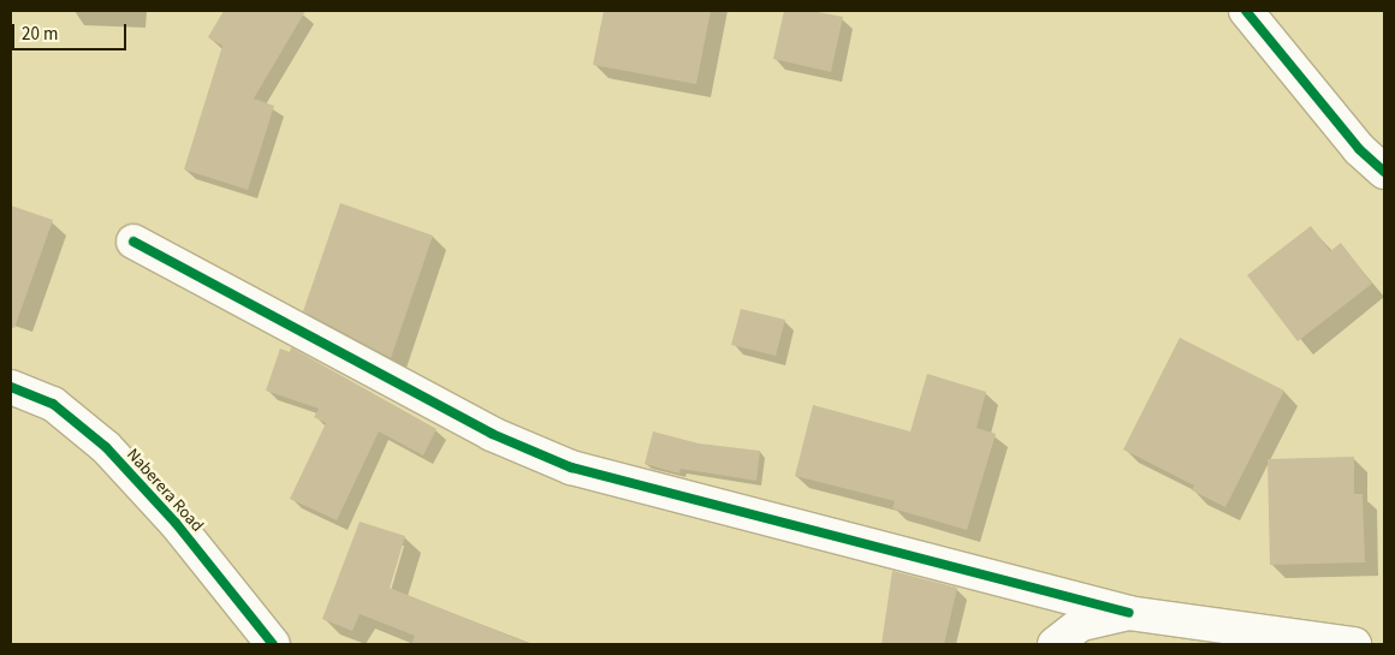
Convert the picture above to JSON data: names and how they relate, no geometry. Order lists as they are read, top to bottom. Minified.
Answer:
{"streets":{"street":["Naberera Road"]},"scale_bar":"20 m"}
